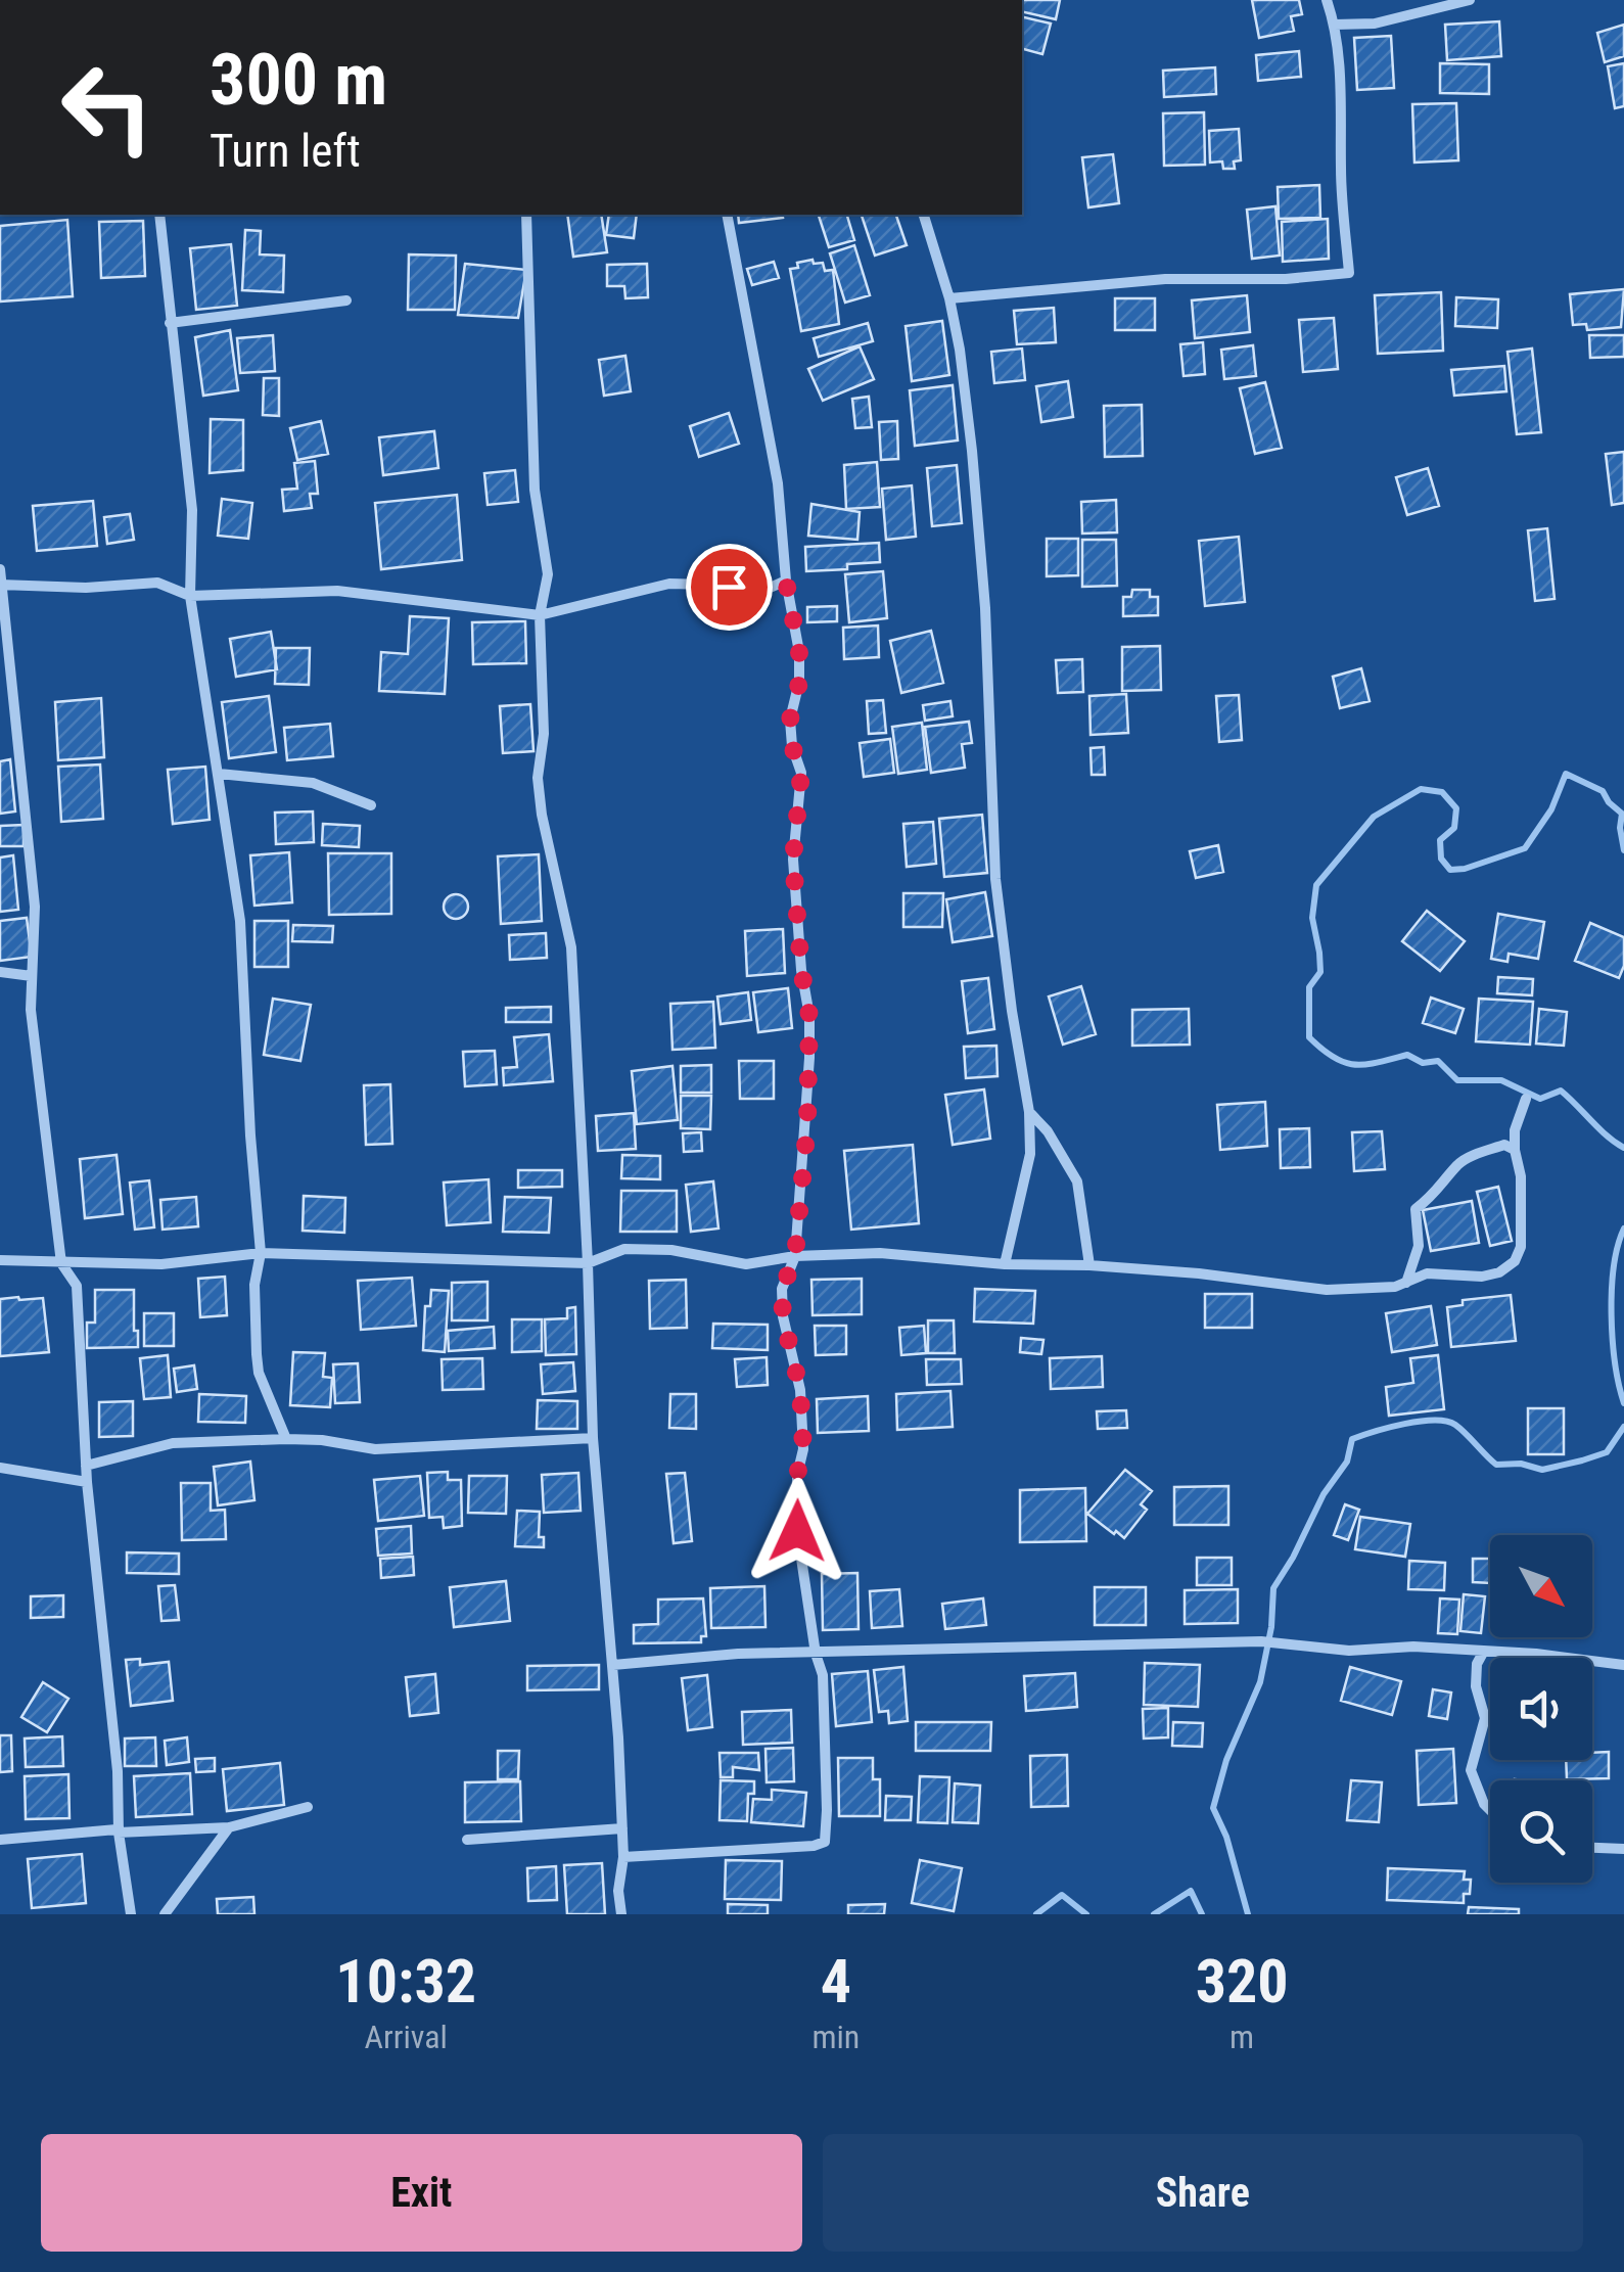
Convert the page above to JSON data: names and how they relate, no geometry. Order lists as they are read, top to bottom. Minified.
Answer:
{"north":"bottom right","page":{"turn":["300 m","Turn left"],"eta":["10:32","Arrival","4","min","320","m"],"buttons":["Exit","Share"]}}
